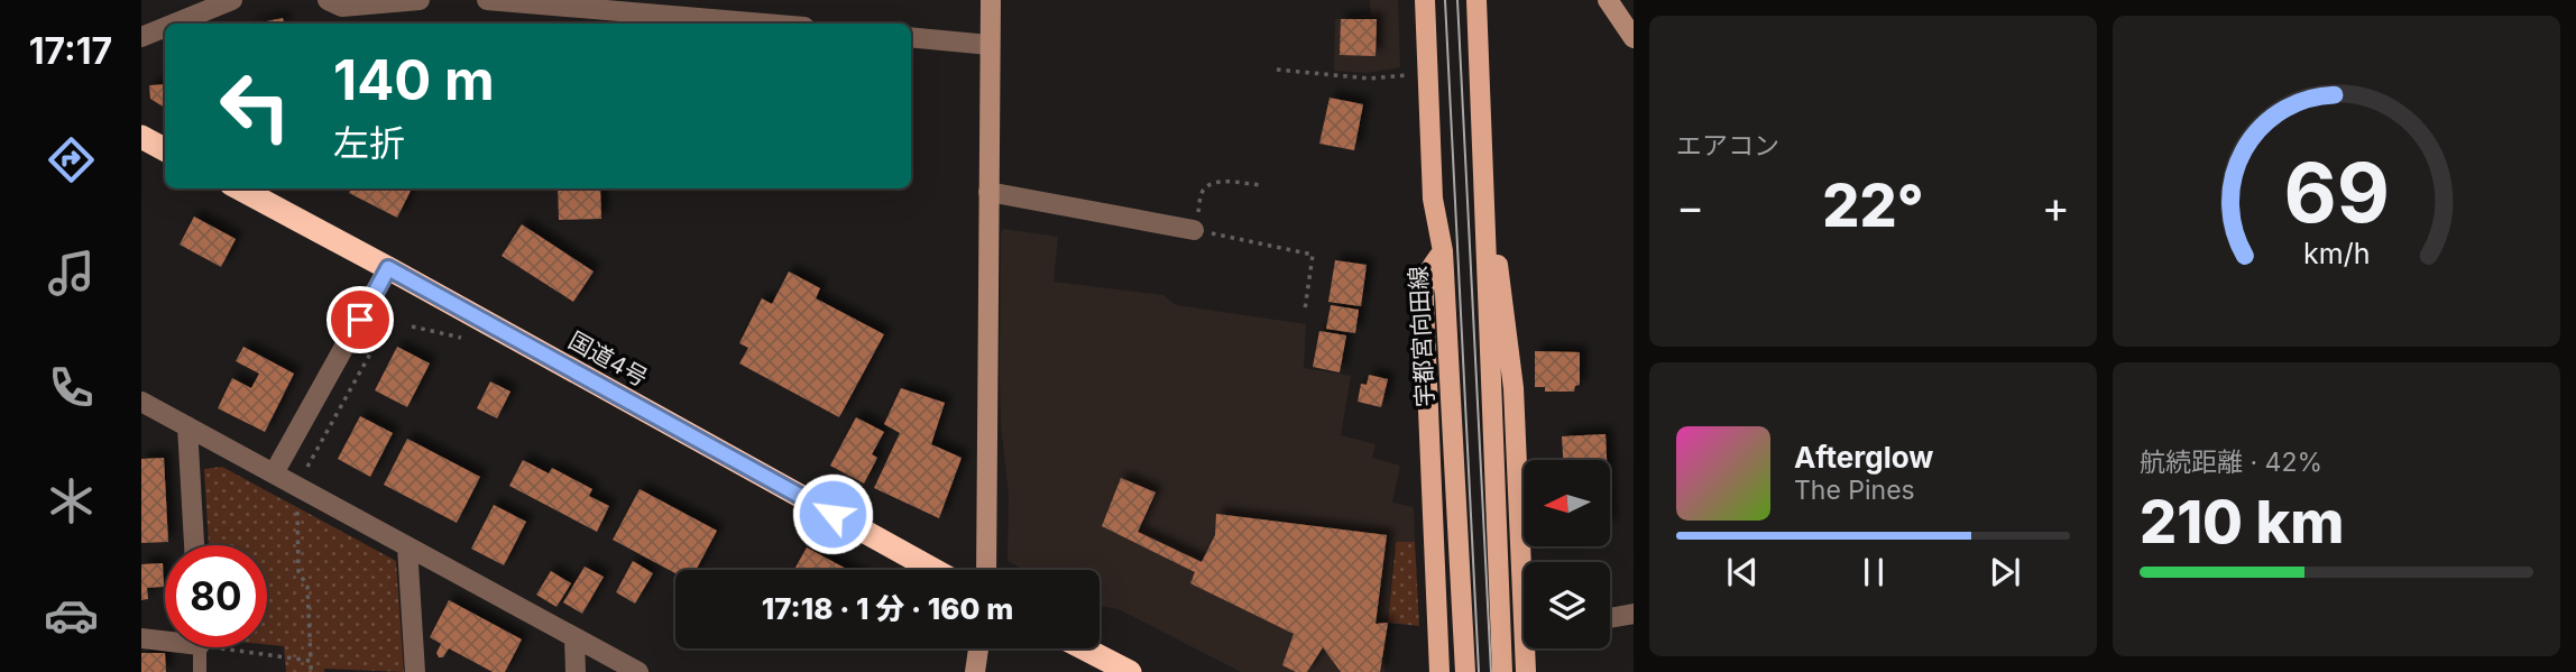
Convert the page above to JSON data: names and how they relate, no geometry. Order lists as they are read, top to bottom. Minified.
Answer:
{"streets":{"highway":["国道4号"],"main road":["宇都宮向田線"]},"north":"left","page":{"tabs":"17:17","tile":["エアコン",["航続距離 · 42%","210 km"]],"turn":["140 m","左折"],"heat":["−","22°","+"],"song":["Afterglow","The Pines"],"limit":"80","trip":"17:18 · 1 分 · 160 m","gauge":["69","km/h"]}}
